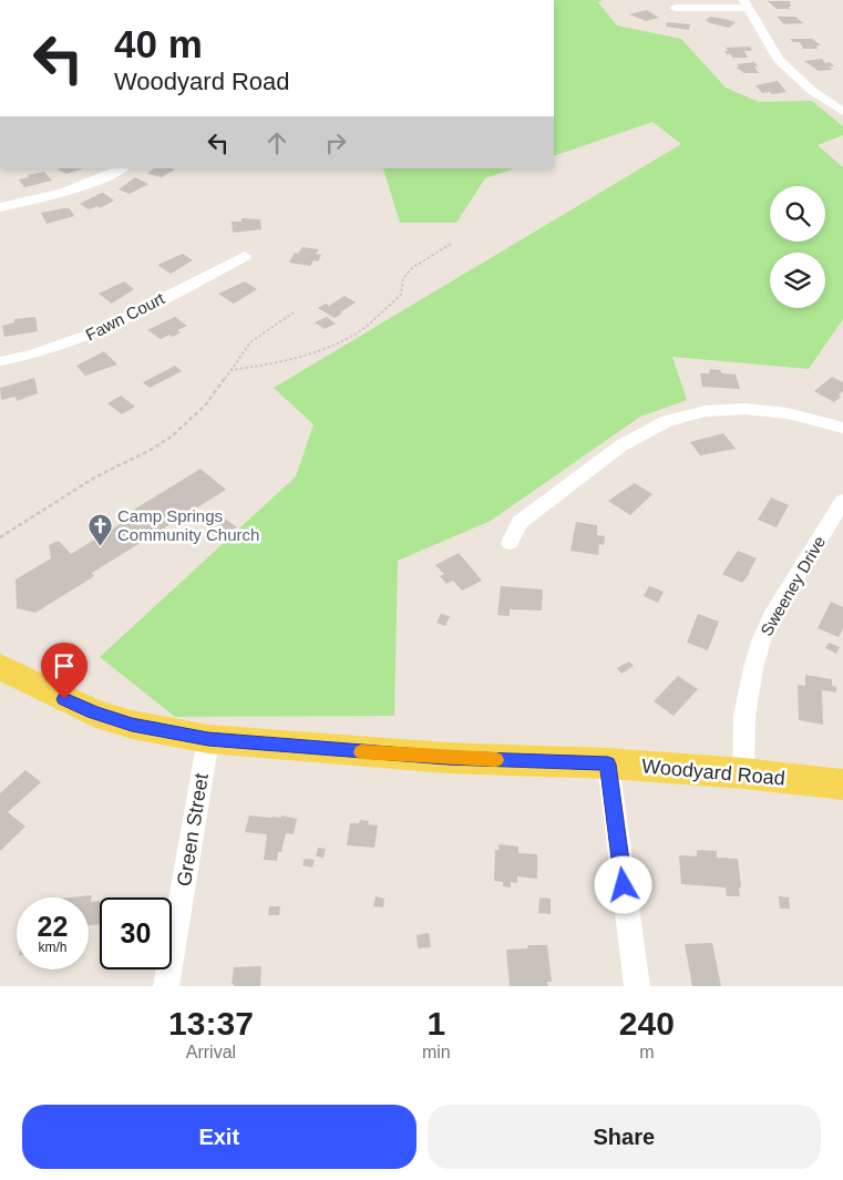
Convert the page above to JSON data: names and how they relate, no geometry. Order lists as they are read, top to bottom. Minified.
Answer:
{"streets":{"main road":["Woodyard Road"],"street":["Fawn Court","Sweeney Drive","Green Street"]},"crossings":[["Sweeney Drive","Woodyard Road"],["Woodyard Road","Green Street"]],"places":{"church":["Camp Springs Community Church"]},"page":{"turn":["40 m","Woodyard Road"],"speed":"22 km/h","limit":"30","eta":["13:37","Arrival","1","min","240","m"],"buttons":["Exit","Share"]}}
